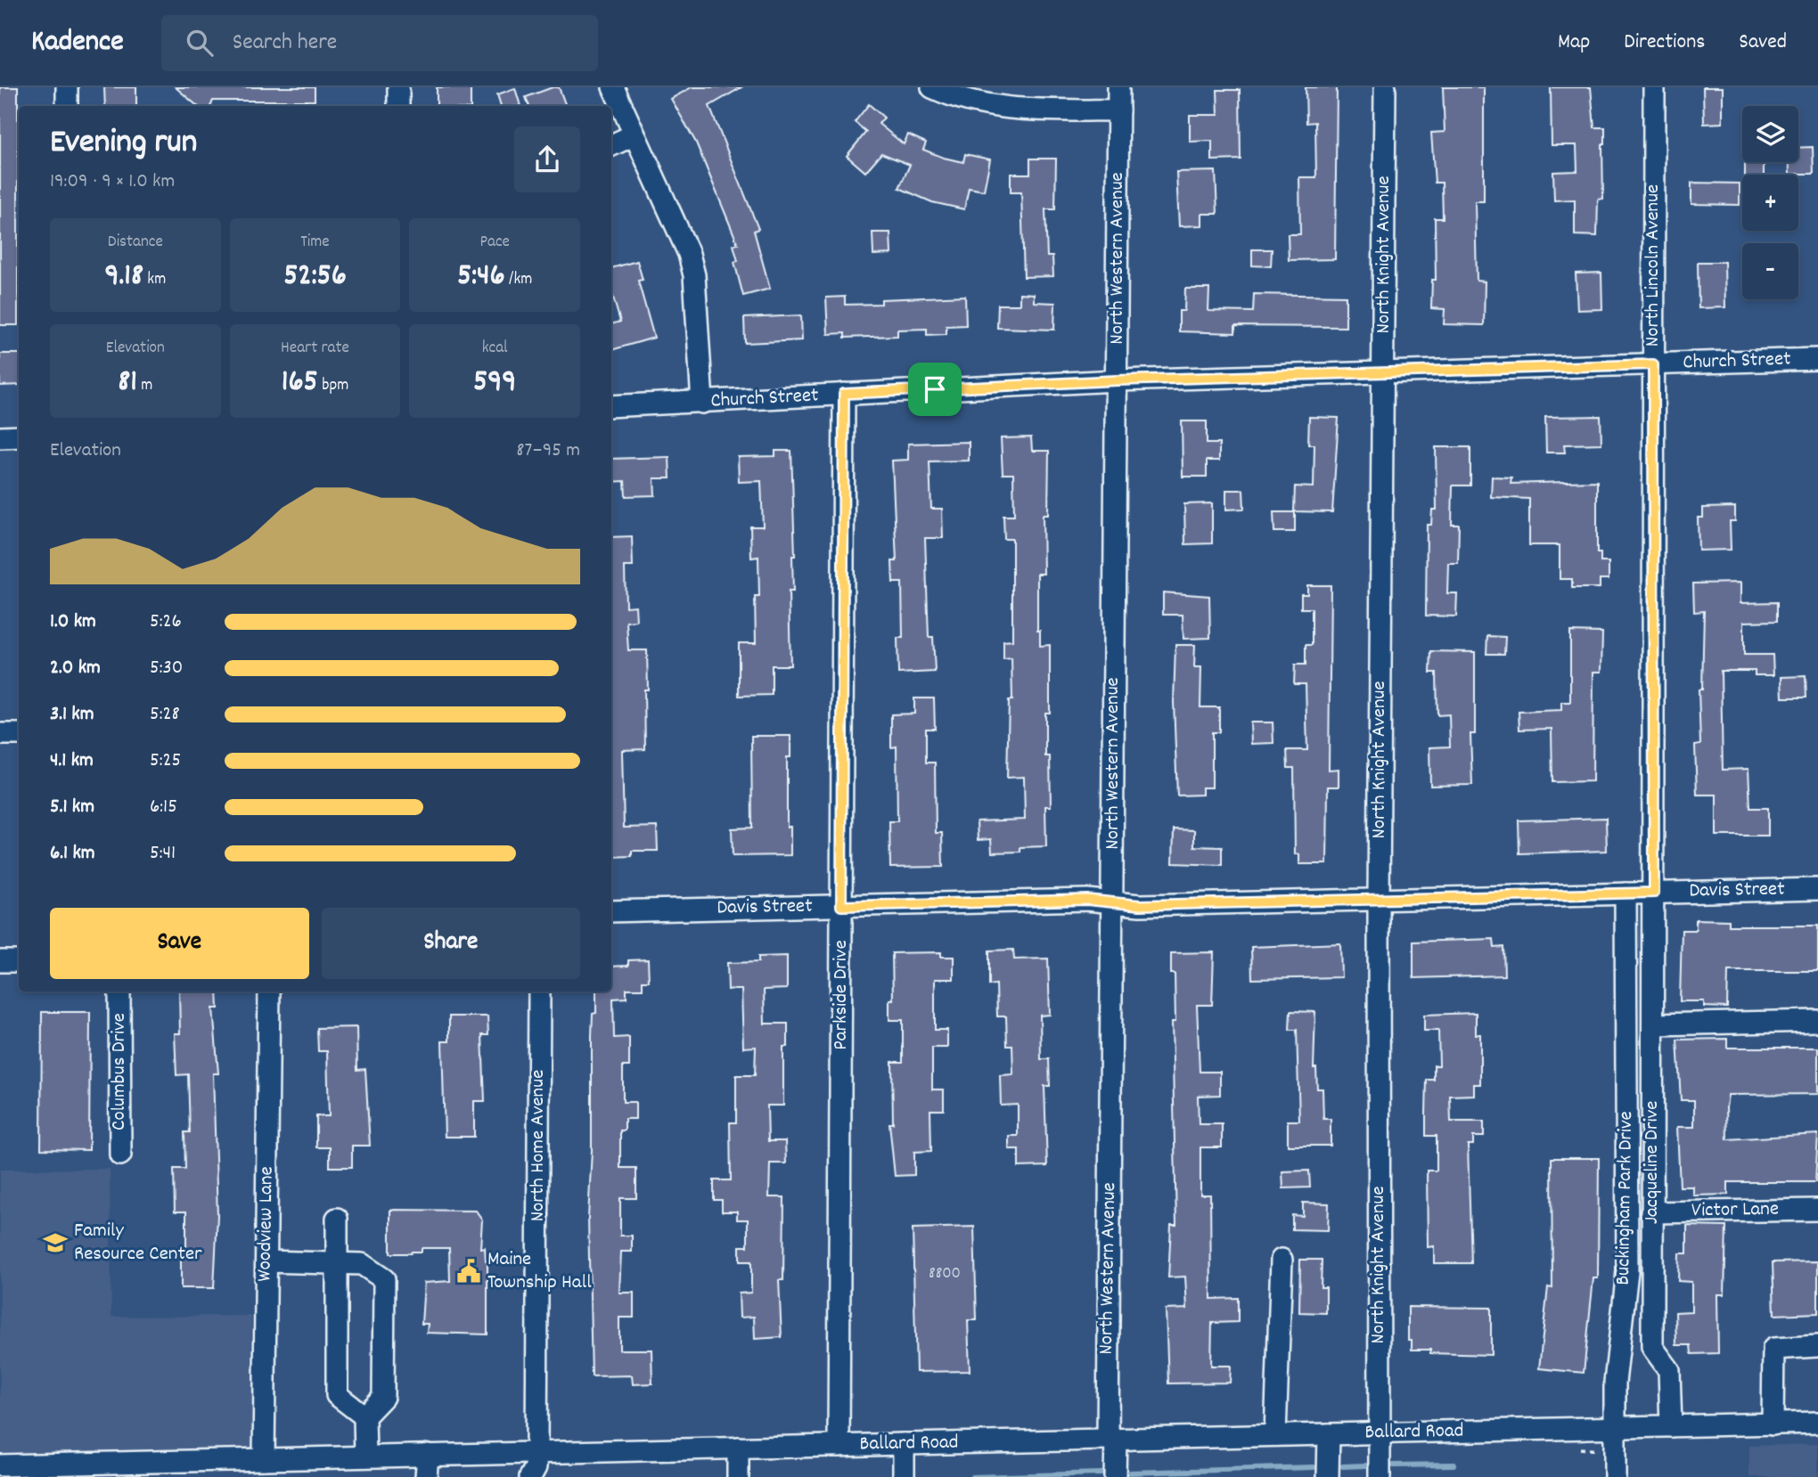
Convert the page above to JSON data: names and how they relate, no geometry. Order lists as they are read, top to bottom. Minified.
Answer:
{"streets":{"street":["North Knight Avenue","North Western Avenue","North Lincoln Avenue","Church Street","Davis Street","Parkside Drive","Columbus Drive","North Home Avenue","Jacqueline Drive","Buckingham Park Drive","Victor Lane","Woodview Lane","Ballard Road"]},"crossings":[["North Knight Avenue","Church Street"],["North Knight Avenue","Davis Street"],["North Knight Avenue","Ballard Road"],["North Western Avenue","Church Street"],["North Western Avenue","Davis Street"],["North Western Avenue","Ballard Road"],["North Lincoln Avenue","Church Street"],["North Lincoln Avenue","Davis Street"],["North Lincoln Avenue","Jacqueline Drive"],["Church Street","Parkside Drive"],["Davis Street","Parkside Drive"],["Davis Street","Jacqueline Drive"],["Davis Street","Buckingham Park Drive"],["Parkside Drive","Ballard Road"],["North Home Avenue","Ballard Road"],["Jacqueline Drive","Victor Lane"],["Jacqueline Drive","Ballard Road"],["Buckingham Park Drive","Ballard Road"],["Woodview Lane","Ballard Road"]],"places":{"school or university":["Family Resource Center"],"public building":["Maine Township Hall"]},"house_numbers":["8800"],"page":{"header":"Kadence","search":"Search here","nav":["Map","Directions","Saved"],"map_buttons":["+","−"],"heading":["Evening run","19:09 · 9 × 1.0 km"],"stats":[["Distance","9.18 km"],["Time","52:56"],["Pace","5:46 /km"],["Elevation","81 m"],["Heart rate","165 bpm"],["kcal","599"]],"chart":["Elevation","87–95 m"],"list":[{"name":"1.0 km","note":"5:26"},{"name":"2.0 km","note":"5:30"},{"name":"3.1 km","note":"5:28"},{"name":"4.1 km","note":"5:25"},{"name":"5.1 km","note":"6:15"},{"name":"6.1 km","note":"5:41"}],"buttons":["Save","Share"]}}
